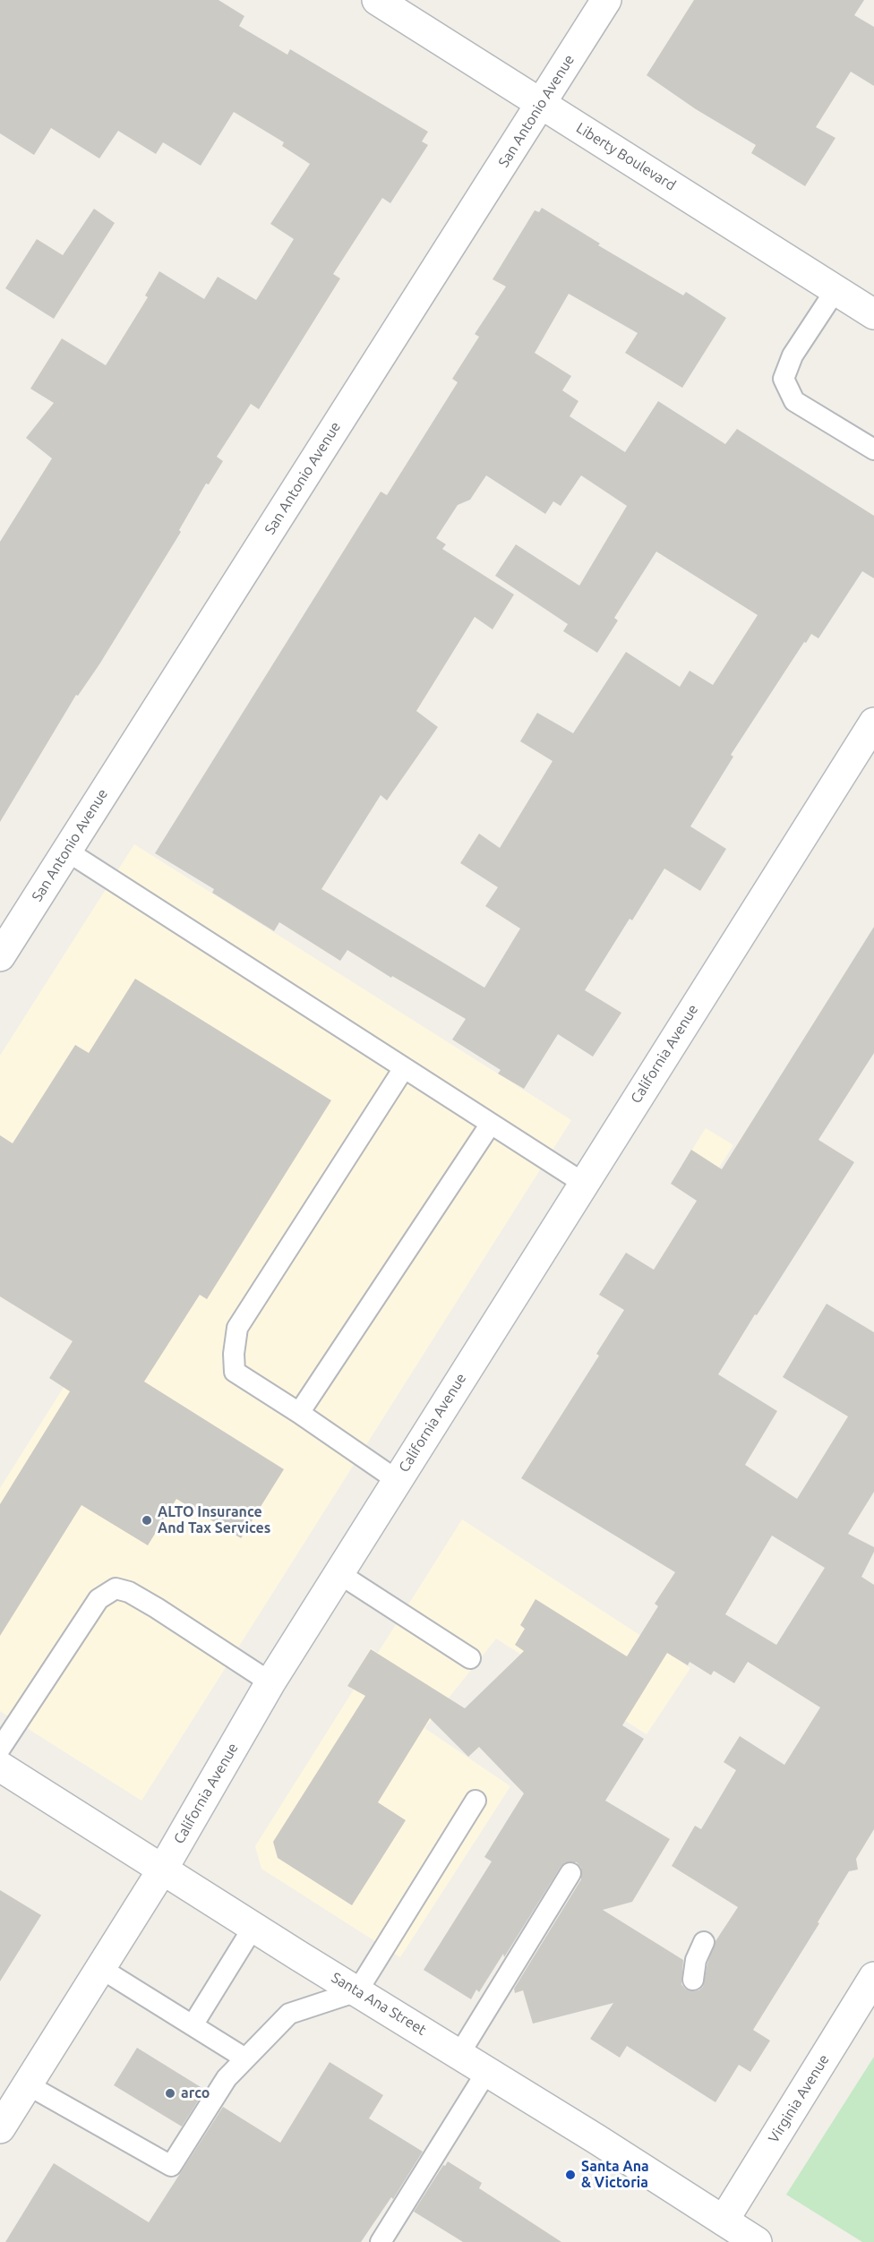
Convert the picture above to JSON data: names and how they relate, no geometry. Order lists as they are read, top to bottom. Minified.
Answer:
{"streets":{"street":["San Antonio Avenue","Liberty Boulevard","California Avenue","Santa Ana Street","Virginia Avenue"]},"crossings":[["San Antonio Avenue","Liberty Boulevard"],["California Avenue","Santa Ana Street"],["Santa Ana Street","Virginia Avenue"]],"places":["ALTO Insurance And Tax Services","arco","Santa Ana & Victoria"]}
